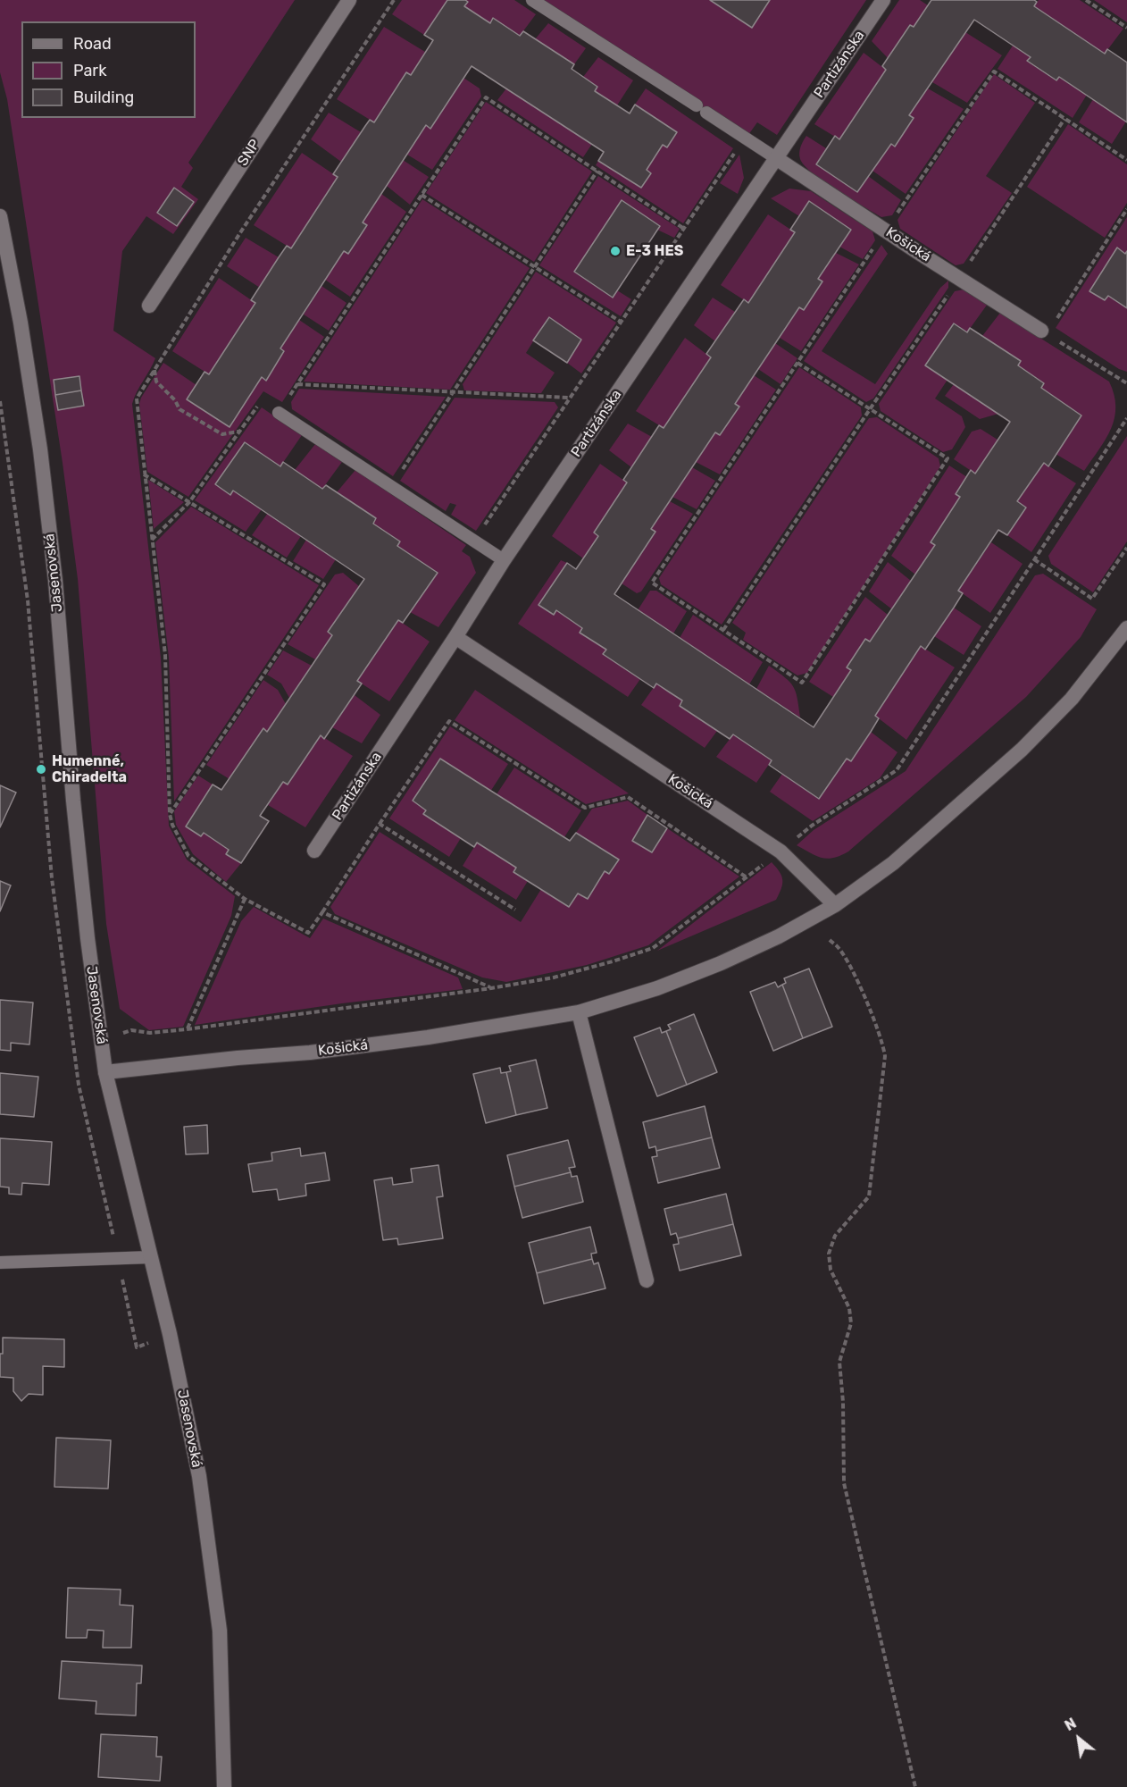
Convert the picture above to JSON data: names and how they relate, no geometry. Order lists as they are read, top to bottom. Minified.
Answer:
{"streets":{"street":["Partizánska","SNP","Košická","Jasenovská"]},"crossings":[["Partizánska","Košická"],["Košická","Jasenovská"]],"places":["E-3 HES","Humenné, Chiradelta"],"legend":["Road","Park","Building"],"north":"top left"}
